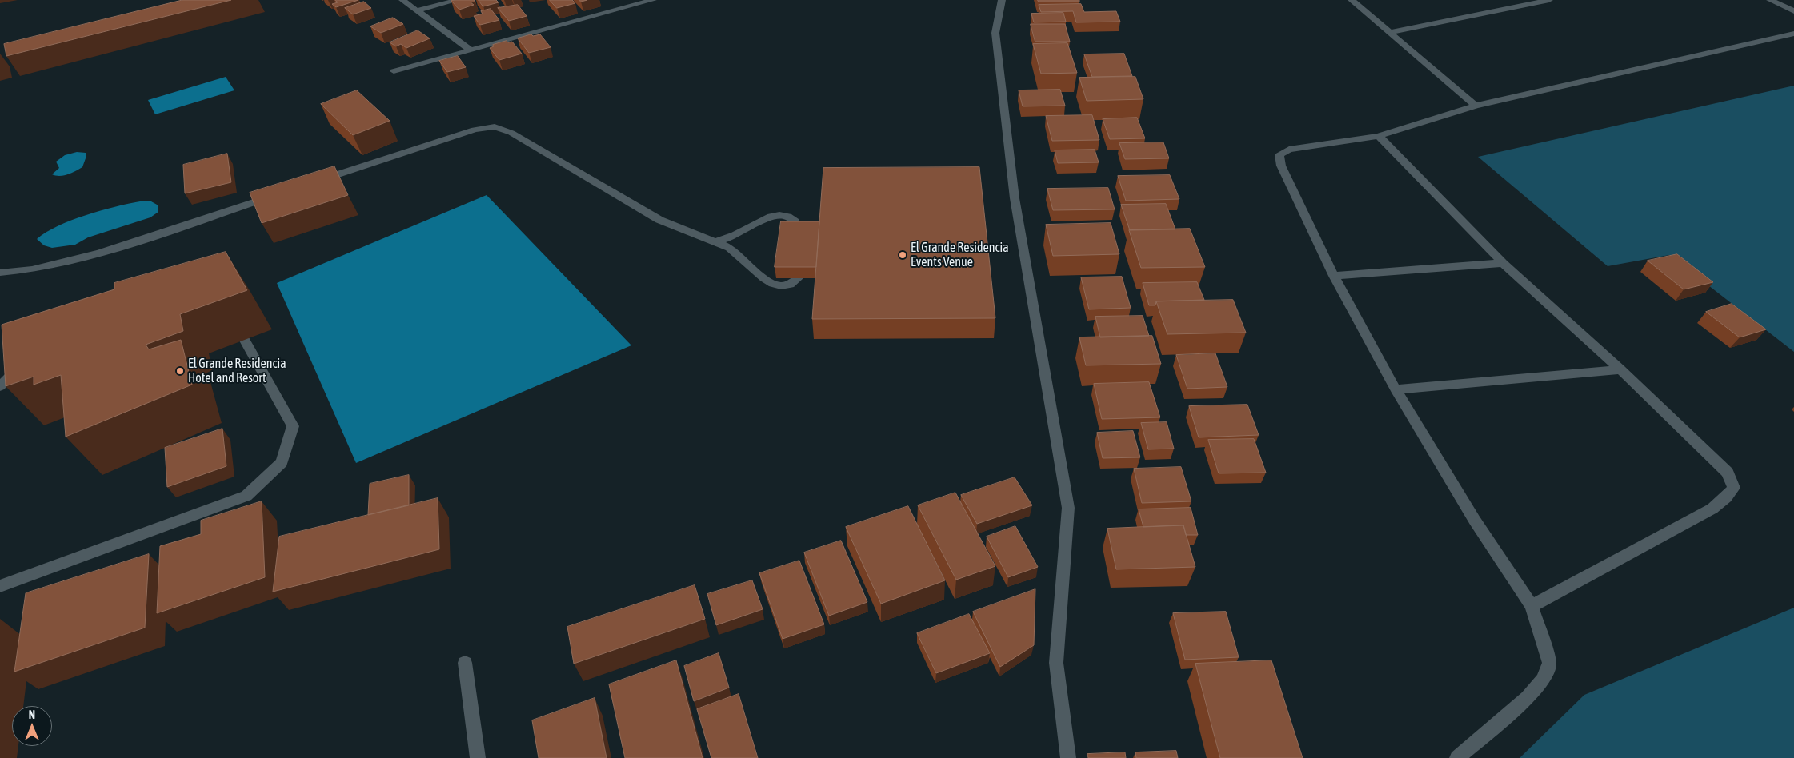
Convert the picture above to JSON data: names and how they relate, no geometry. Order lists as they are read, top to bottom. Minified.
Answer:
{"places":["El Grande Residencia Events Venue","El Grande Residencia Hotel and Resort"],"north":"top"}
